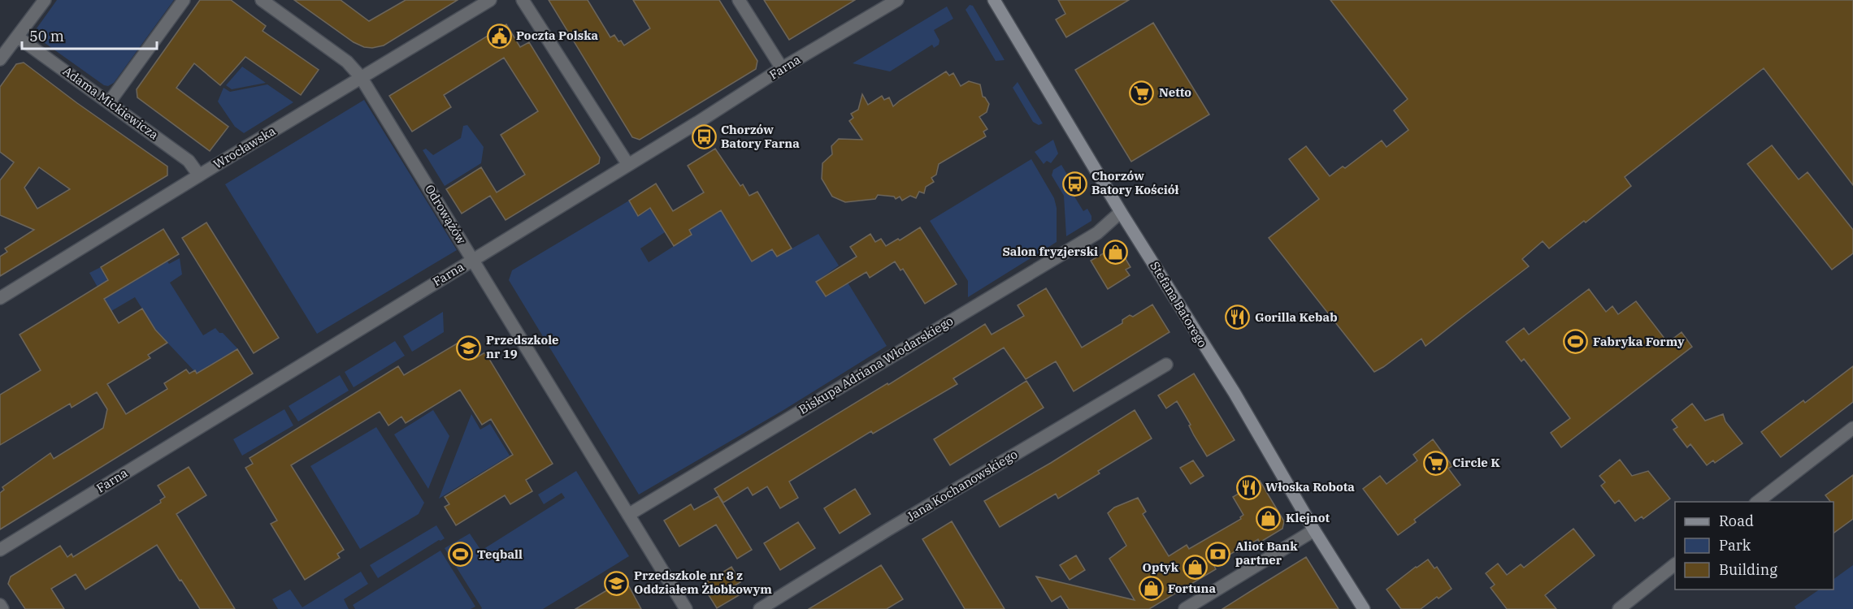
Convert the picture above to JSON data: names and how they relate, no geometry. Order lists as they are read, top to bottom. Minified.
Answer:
{"streets":{"street":["Farna","Adama Mickiewicza","Wrocławska","Odrowążów","Stefana Batorego","Biskupa Adriana Włodarskiego","Jana Kochanowskiego"]},"crossings":[["Farna","Odrowążów"],["Adama Mickiewicza","Wrocławska"],["Wrocławska","Odrowążów"],["Odrowążów","Biskupa Adriana Włodarskiego"],["Stefana Batorego","Biskupa Adriana Włodarskiego"]],"places":{"public building":["Poczta Polska"],"supermarket":["Netto","Circle K"],"bus stop":["Chorzów Batory Farna","Chorzów Batory Kościół"],"shop":["Salon fryzjerski","Klejnot","Optyk","Fortuna"],"restaurant":["Gorilla Kebab","Włoska Robota"],"sports":["Fabryka Formy","Teqball"],"school or university":["Przedszkole nr 19","Przedszkole nr 8 z Oddziałem Żłobkowym"],"bank":["Aliot Bank partner"]},"legend":["Road","Park","Building"],"scale_bar":"50 m"}
